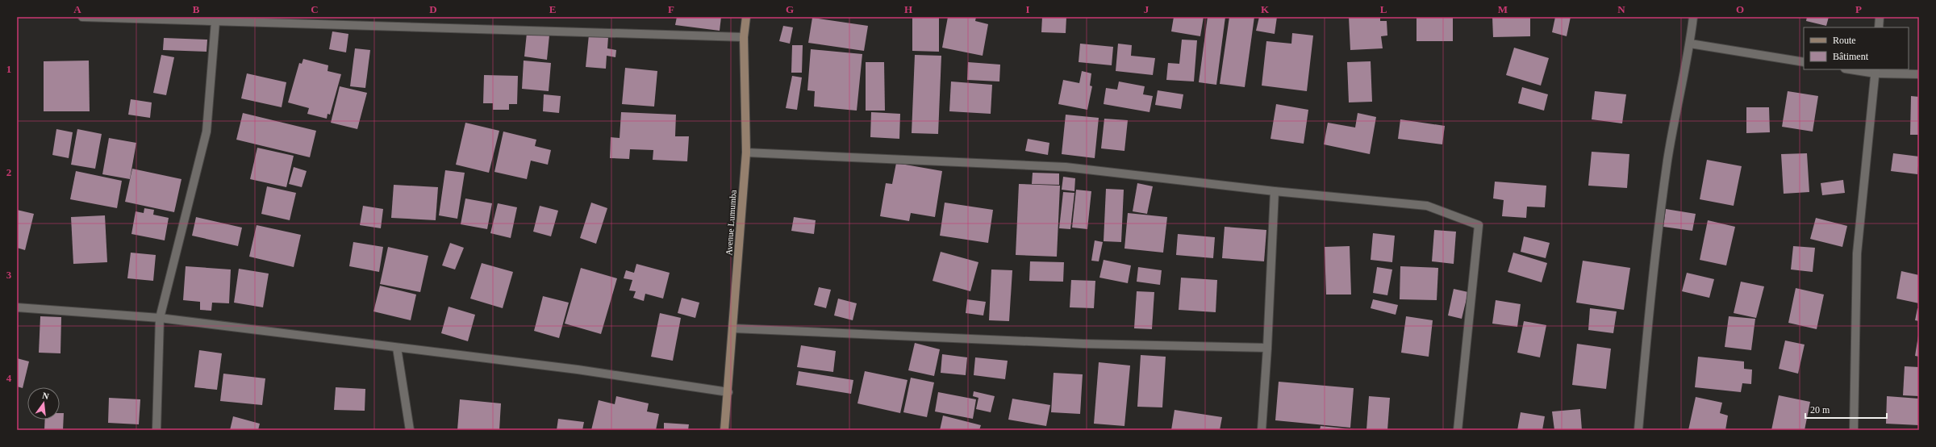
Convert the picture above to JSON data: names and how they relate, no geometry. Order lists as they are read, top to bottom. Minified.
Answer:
{"streets":{"main road":["Avenue Lumumba"]},"legend":["Route","Bâtiment"],"scale_bar":"20 m","north":"top","grid":{"columns":["A","B","C","D","E","F","G","H","I","J","K","L","M","N","O","P"],"rows":["1","2","3","4"]}}
